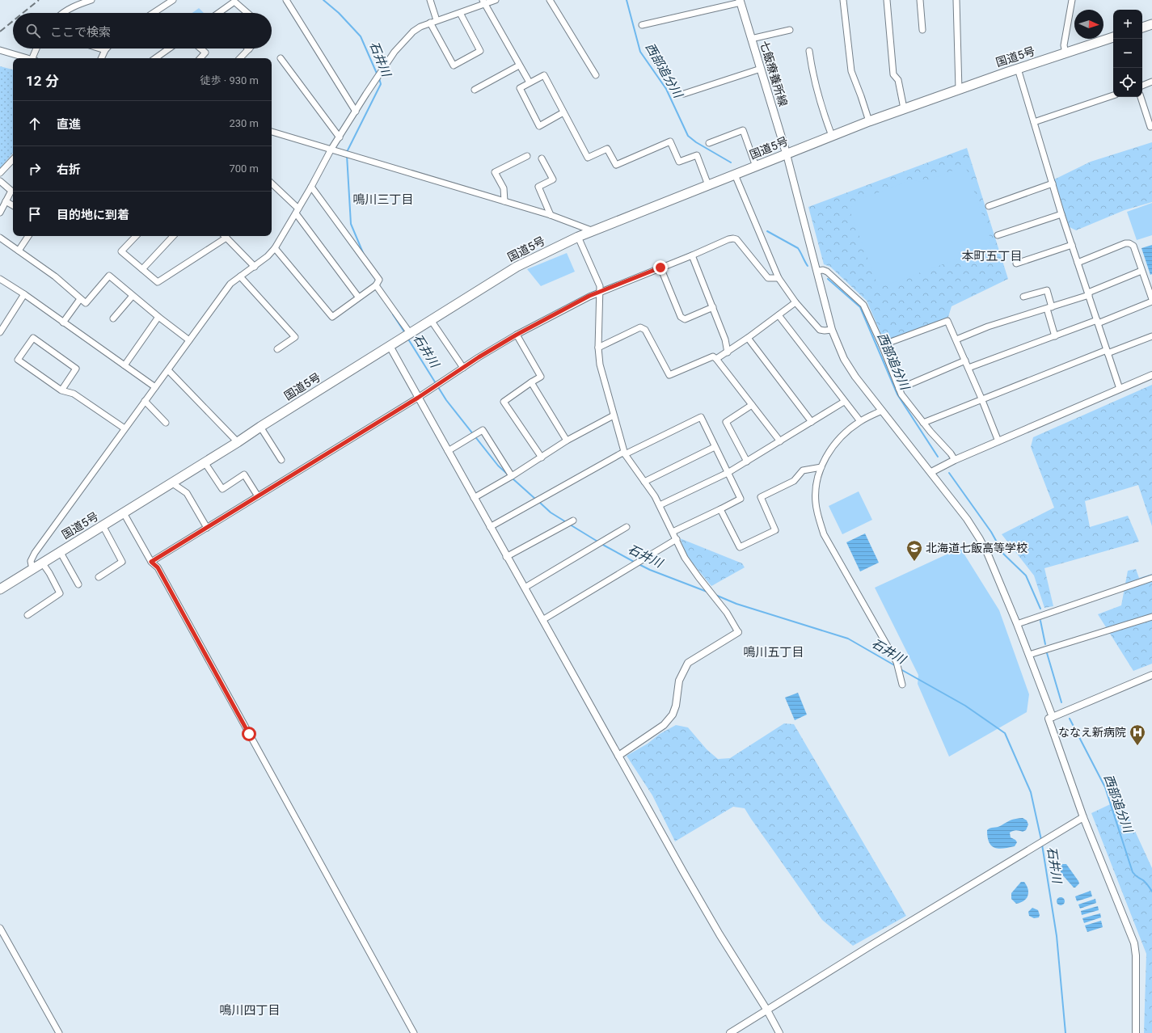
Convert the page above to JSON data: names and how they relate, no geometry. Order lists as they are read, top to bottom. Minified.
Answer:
{"streets":{"highway":["国道5号"],"main road":["七飯療養所線"]},"crossings":[["国道5号","七飯療養所線"]],"districts":["鳴川三丁目","本町五丁目","鳴川五丁目","鳴川四丁目"],"water":["石井川","西部追分川"],"places":{"school or university":["北海道七飯高等学校"],"hospital":["ななえ新病院"]},"north":"right","page":{"map_buttons":["+","−"],"search":"ここで検索","heading":["12 分","徒歩 · 930 m"],"list":[["直進","230 m"],["右折","700 m"],"目的地に到着"]}}
